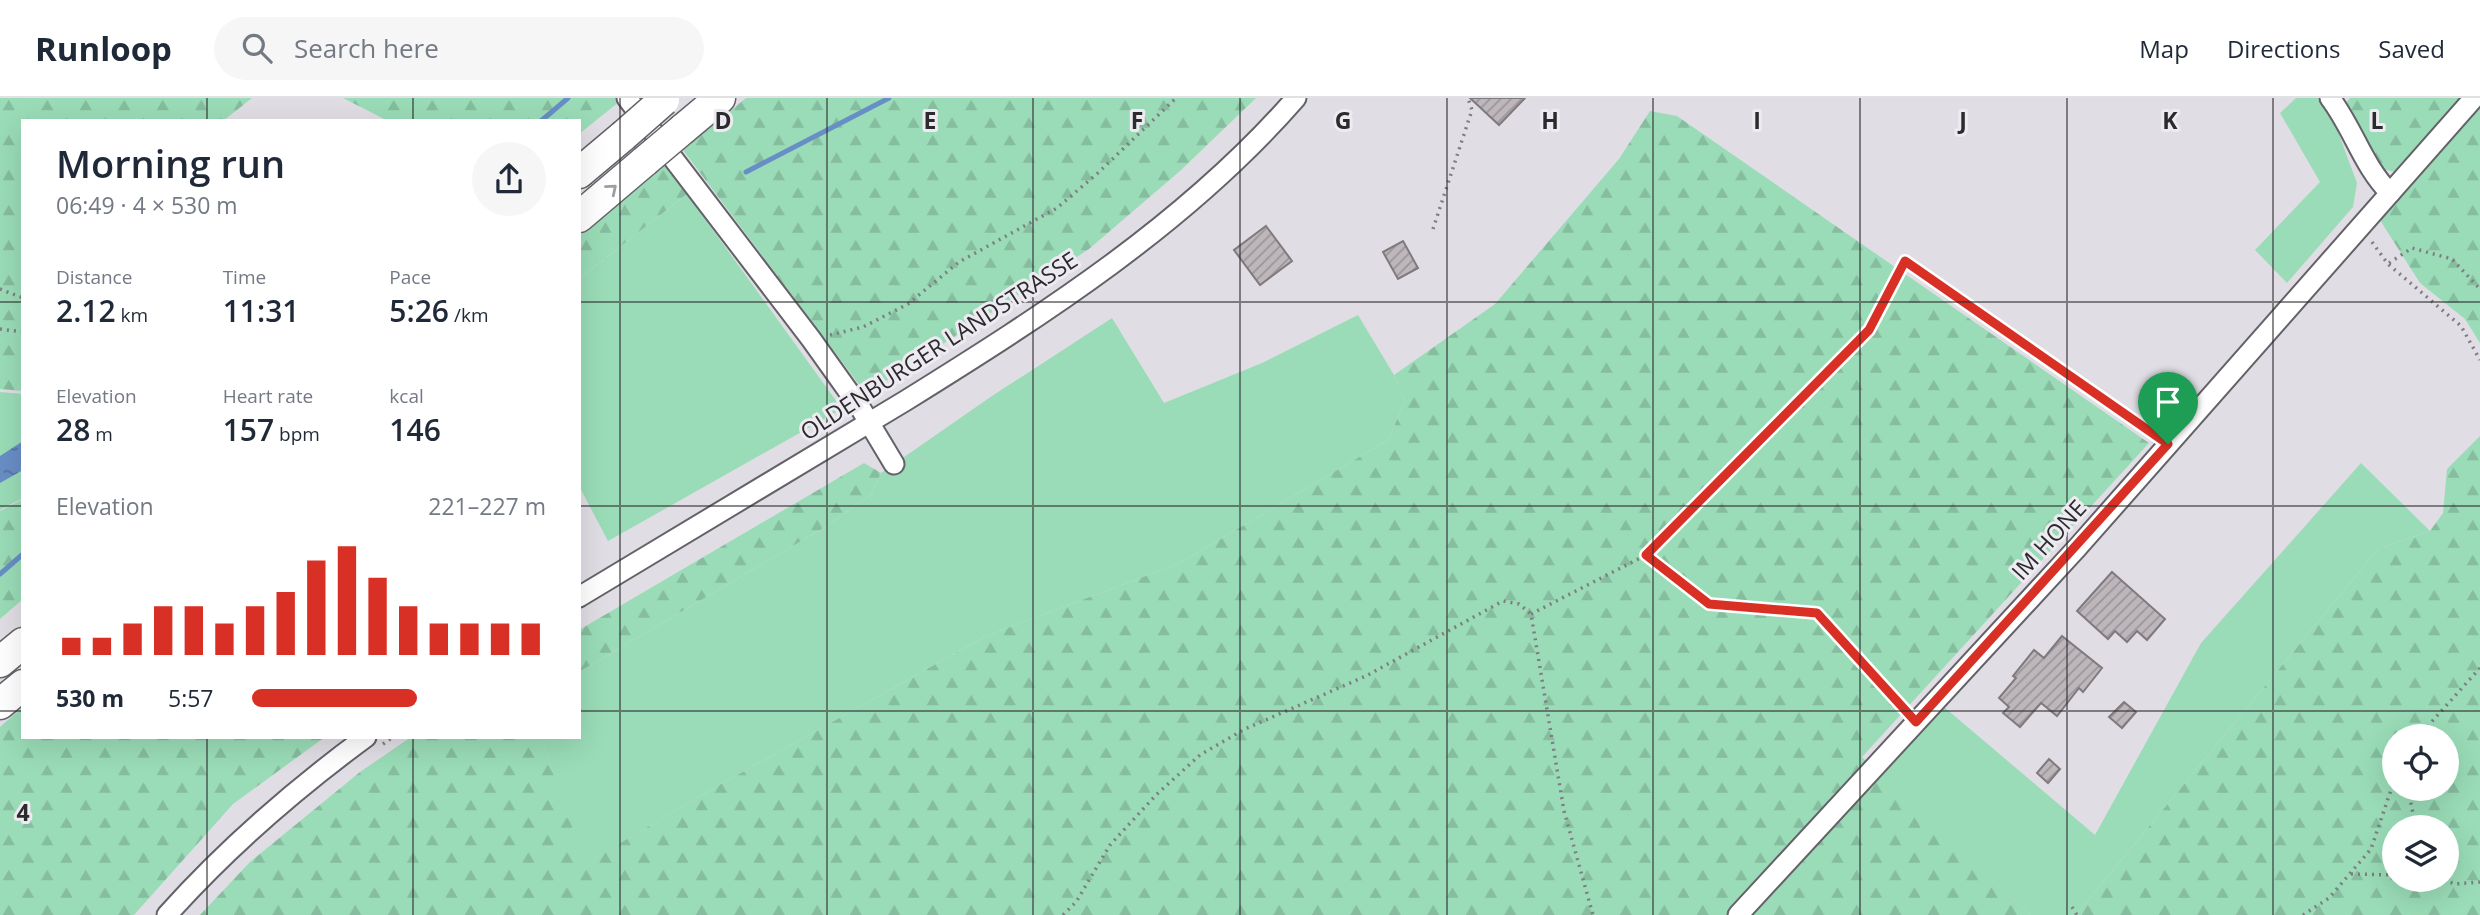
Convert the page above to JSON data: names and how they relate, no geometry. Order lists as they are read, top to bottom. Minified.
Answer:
{"streets":{"street":["OLDENBURGER LANDSTRASSE","IM HONE"]},"page":{"header":"Runloop","search":"Search here","nav":["Map","Directions","Saved"],"heading":["Morning run","06:49 · 4 × 530 m"],"stats":[["Distance","2.12 km"],["Time","11:31"],["Pace","5:26 /km"],["Elevation","28 m"],["Heart rate","157 bpm"],["kcal","146"]],"chart":["Elevation","221–227 m"],"list":[{"name":"530 m","note":"5:57"}]},"grid":{"columns":["D","E","F","G","H","I","J","K","L"],"rows":["4"]}}
